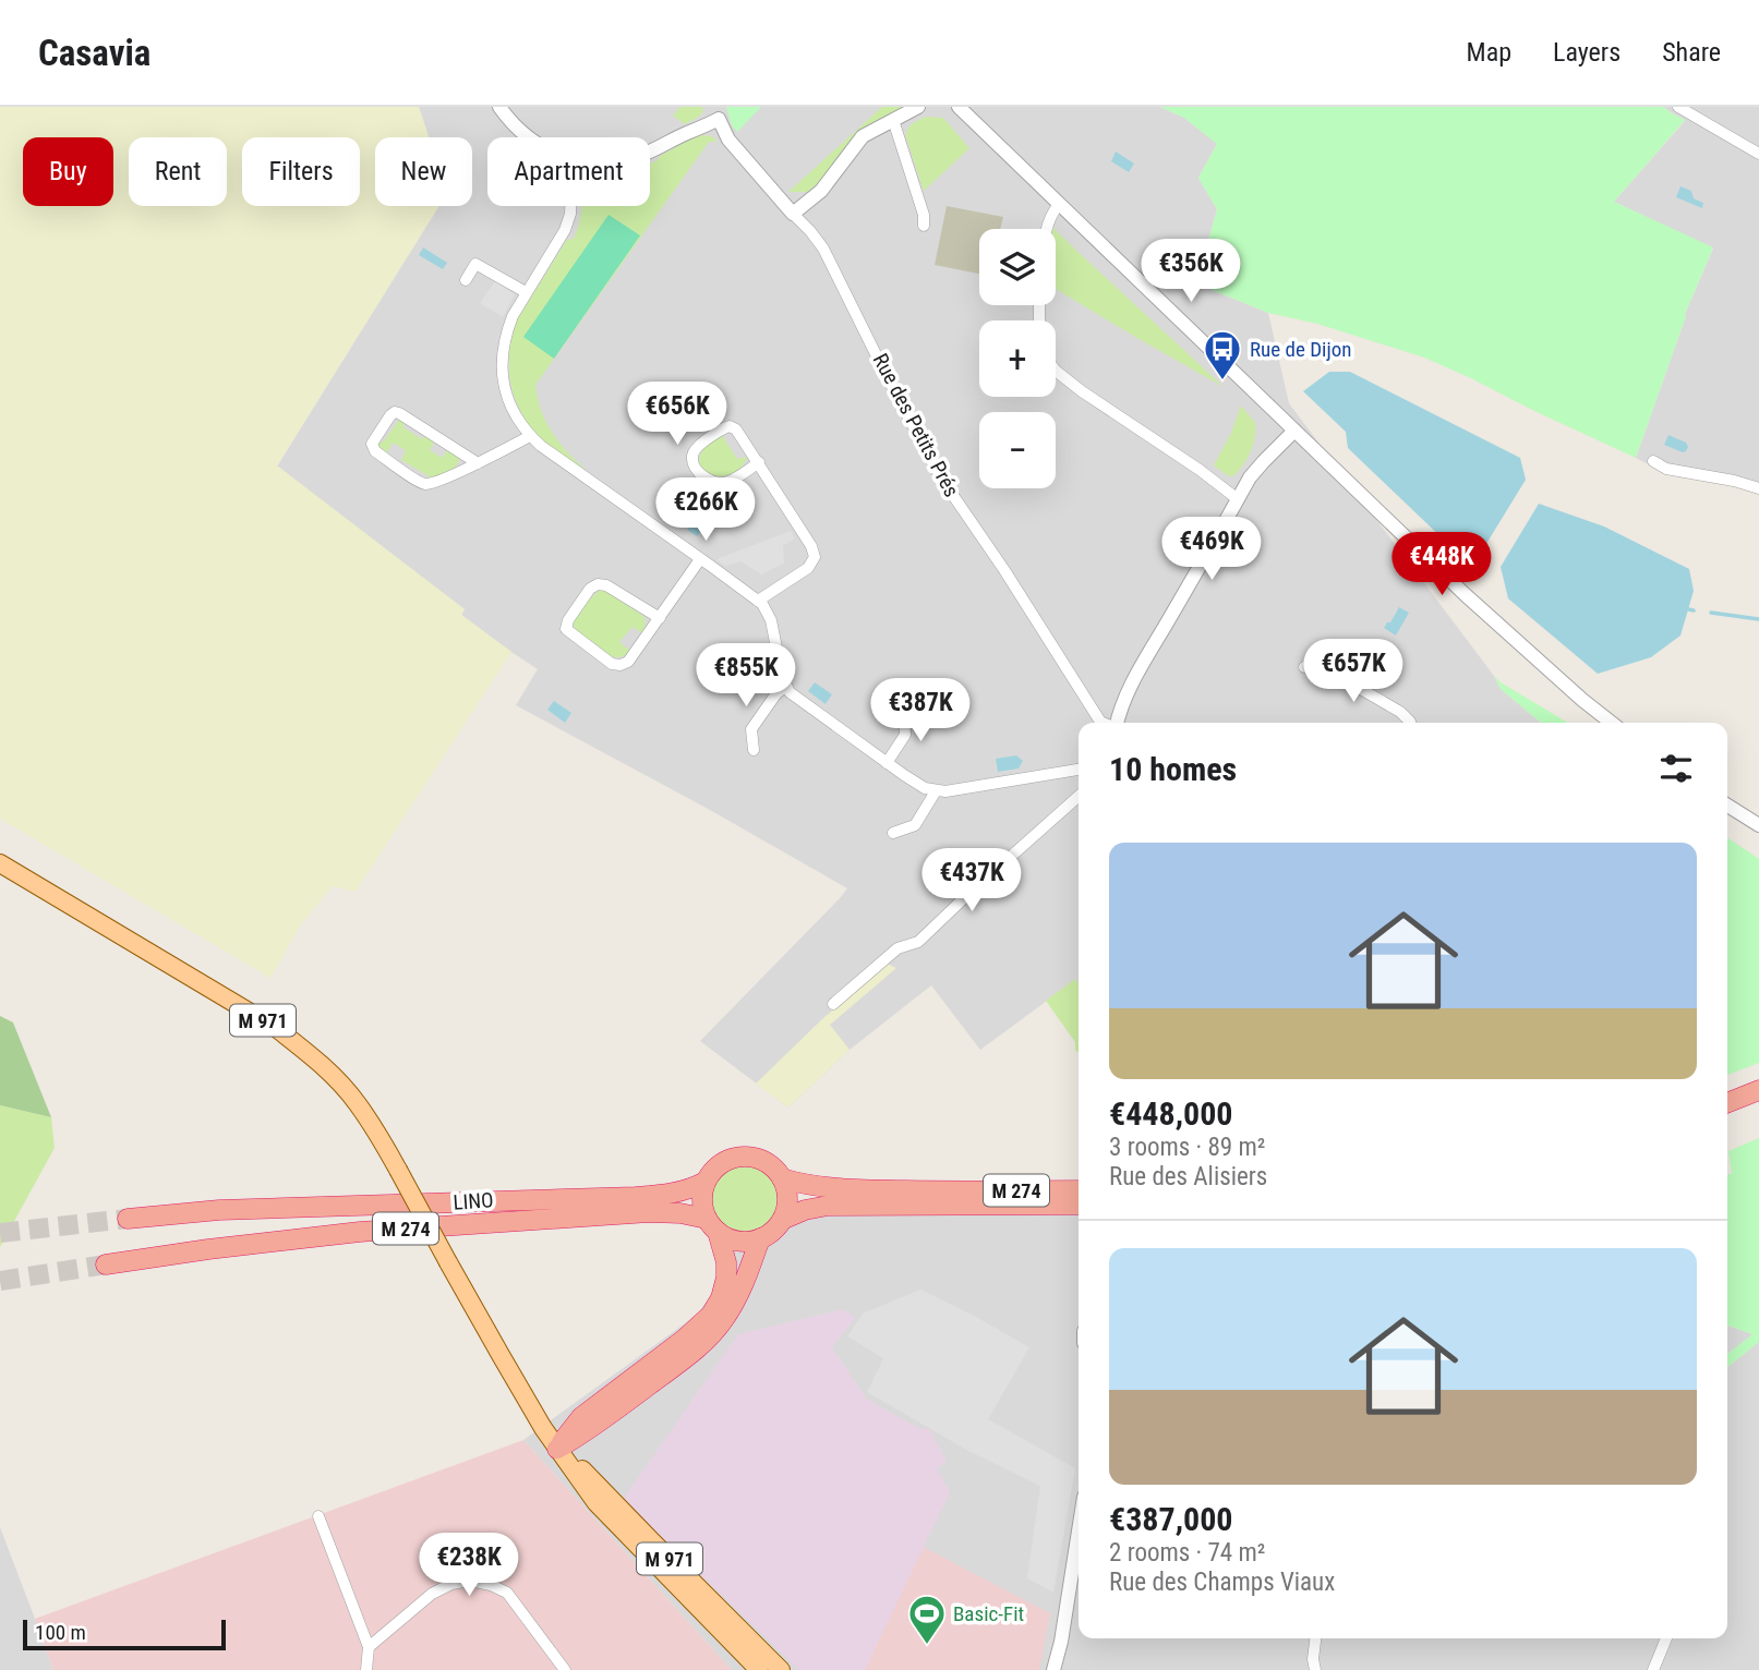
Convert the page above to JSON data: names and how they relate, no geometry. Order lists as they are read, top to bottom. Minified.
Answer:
{"streets":{"highway":["M 274","LINO"],"main road":["M 971"],"street":["Rue des Petits Prés"]},"crossings":[["M 274","LINO"]],"places":{"bus stop":["Rue de Dijon"],"sports":["Basic-Fit"]},"scale_bar":"100 m","page":{"header":"Casavia","nav":["Map","Layers","Share"],"chip":["Buy","Rent","Filters","New","Apartment"],"map_buttons":["+","−"],"price":["€356K","€656K","€266K","€469K","€448K","€657K","€855K","€387K","€437K","€238K"],"heading":"10 homes","list":[{"name":"€448,000","note":"3 rooms · 89 m² · Rue des Alisiers"},{"name":"€387,000","note":"2 rooms · 74 m² · Rue des Champs Viaux"}],"scale":"100 m"}}
